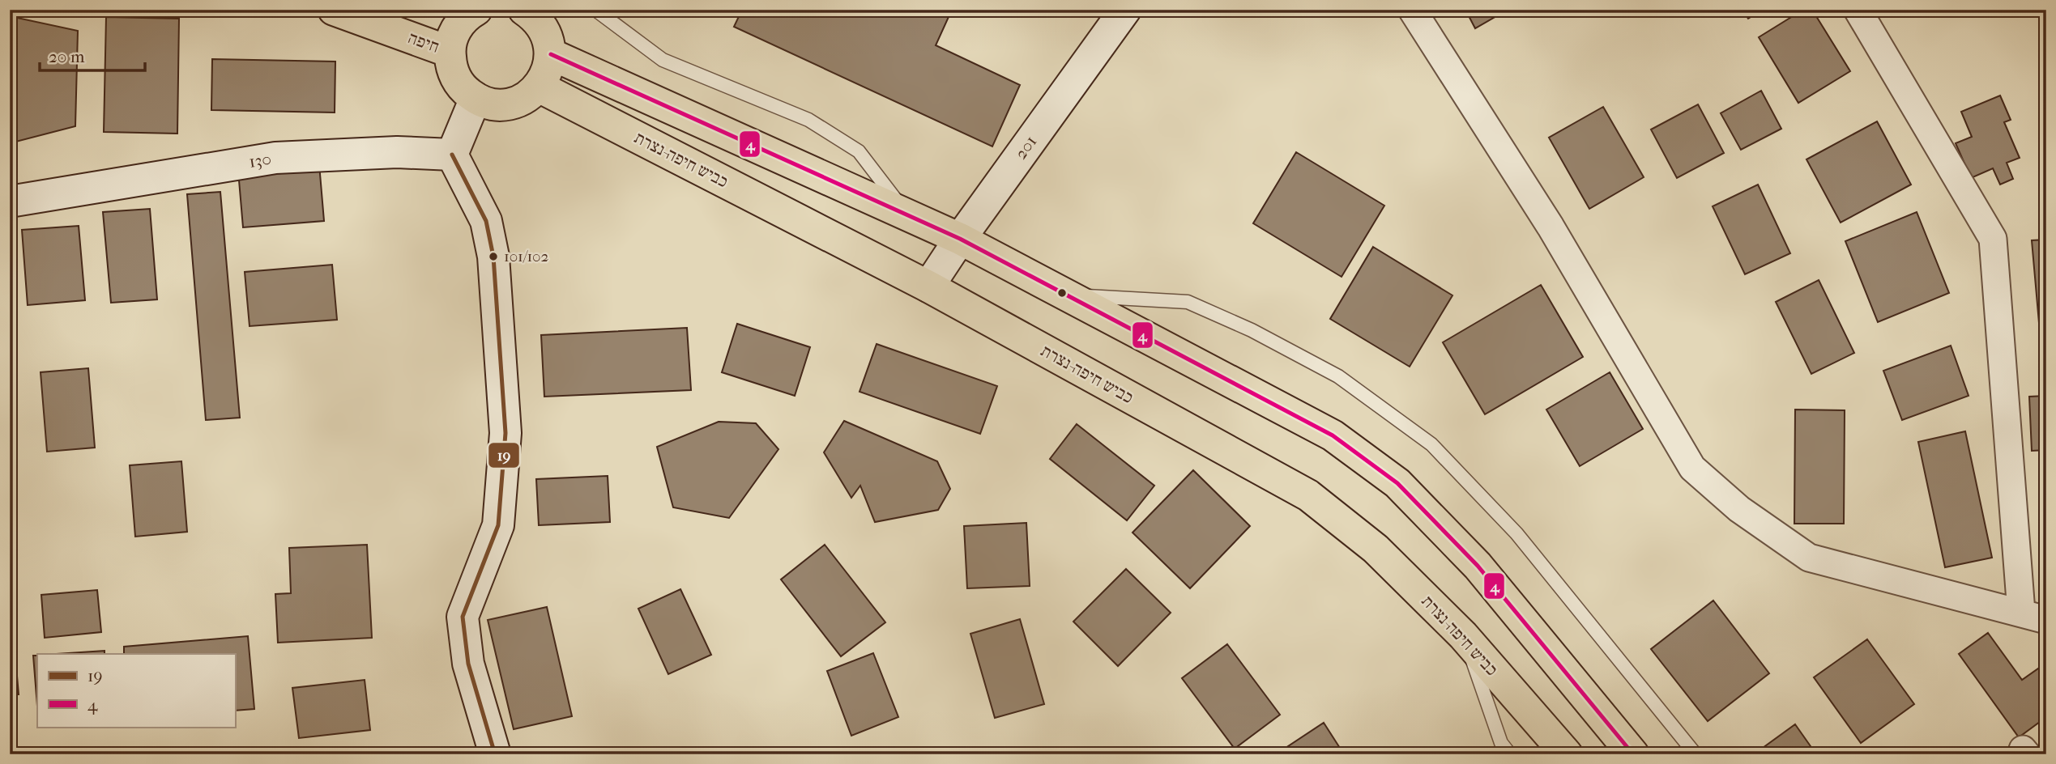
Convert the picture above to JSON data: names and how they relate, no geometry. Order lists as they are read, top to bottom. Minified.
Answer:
{"streets":{"highway":["חיפה","כביש חיפה-נצרת"],"street":["201","130"]},"crossings":[["201","כביש חיפה-נצרת"]],"places":["101/102"],"lines":["transit line 4","transit line 19"],"legend":["19","4"],"scale_bar":"20 m"}
